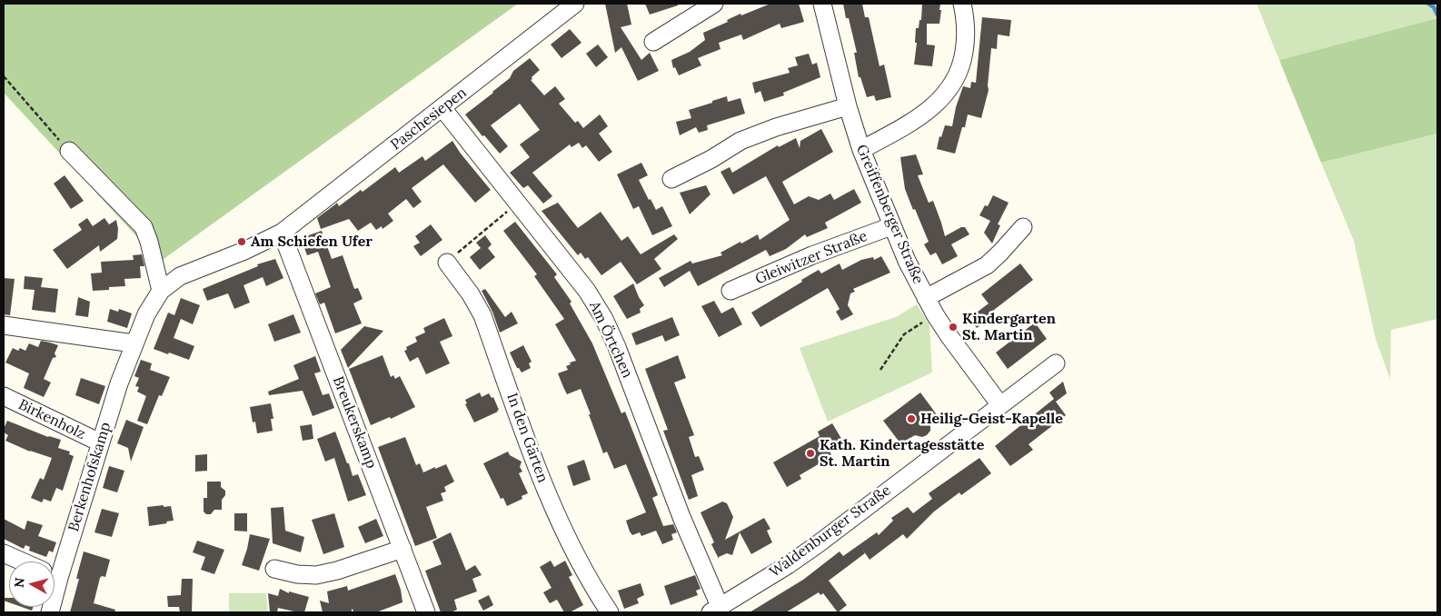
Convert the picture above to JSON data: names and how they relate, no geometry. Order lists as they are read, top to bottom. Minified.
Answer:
{"streets":{"street":["Paschesiepen","Greiffenberger Straße","Gleiwitzer Straße","Am Örtchen","Birkenholz","Breukerskamp","In den Gärten","Berkenhofskamp","Waldenburger Straße"]},"crossings":[["Paschesiepen","Am Örtchen"],["Paschesiepen","Breukerskamp"],["Paschesiepen","Berkenhofskamp"],["Greiffenberger Straße","Gleiwitzer Straße"],["Greiffenberger Straße","Waldenburger Straße"],["Am Örtchen","Waldenburger Straße"],["Birkenholz","Berkenhofskamp"],["Breukerskamp","Berkenhofskamp"]],"places":["Am Schiefen Ufer","Kindergarten St. Martin","Heilig-Geist-Kapelle","Kath. Kindertagesstätte St. Martin"],"north":"left"}
